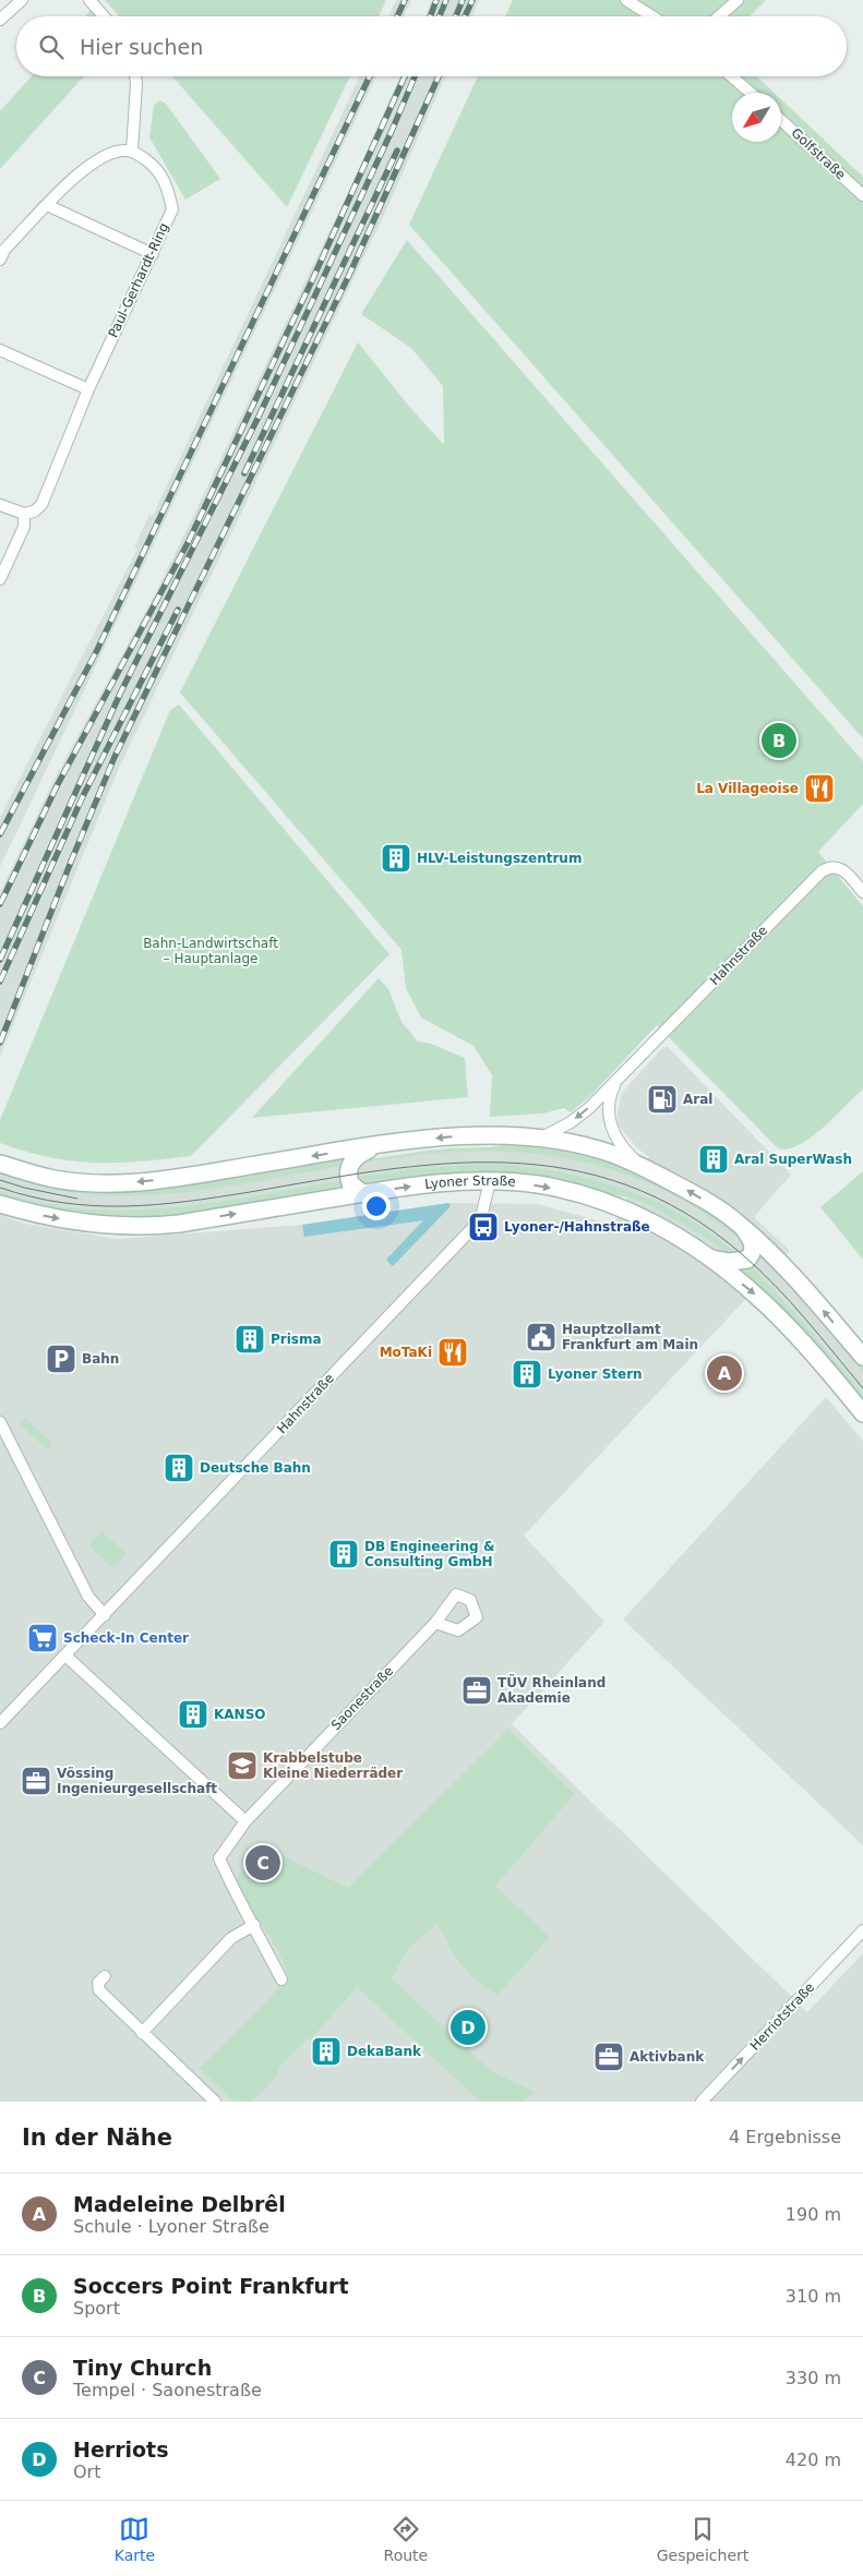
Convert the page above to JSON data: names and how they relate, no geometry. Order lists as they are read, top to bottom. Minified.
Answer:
{"streets":{"main road":["Lyoner Straße"],"street":["Golfstraße","Paul-Gerhardt-Ring","Hahnstraße","Saonestraße","Herriotstraße"]},"crossings":[["Hahnstraße","Lyoner Straße"]],"one_way":["Herriotstraße"],"parks":["Bahn-Landwirtschaft – Hauptanlage"],"places":{"restaurant":["La Villageoise","MoTaKi"],"building":["HLV-Leistungszentrum","Aral SuperWash","Prisma","Lyoner Stern","Deutsche Bahn","DB Engineering & Consulting GmbH","KANSO","DekaBank"],"fuel station":["Aral"],"bus stop":["Lyoner-/Hahnstraße"],"public building":["Hauptzollamt Frankfurt am Main"],"parking":["Bahn"],"supermarket":["Scheck-In Center"],"office":["TÜV Rheinland Akademie","Vössing Ingenieurgesellschaft","Aktivbank"],"school or university":["Krabbelstube Kleine Niederräder"]},"north":"bottom left","page":{"search":"Hier suchen","pins":["B","A","C","D"],"heading":["In der Nähe","4 Ergebnisse"],"list":[{"mark":"A","name":"Madeleine Delbrêl","note":"Schule · Lyoner Straße","value":"190 m"},{"mark":"B","name":"Soccers Point Frankfurt","note":"Sport","value":"310 m"},{"mark":"C","name":"Tiny Church","note":"Tempel · Saonestraße","value":"330 m"},{"mark":"D","name":"Herriots","note":"Ort","value":"420 m"}],"nav":["Karte","Route","Gespeichert"]}}
